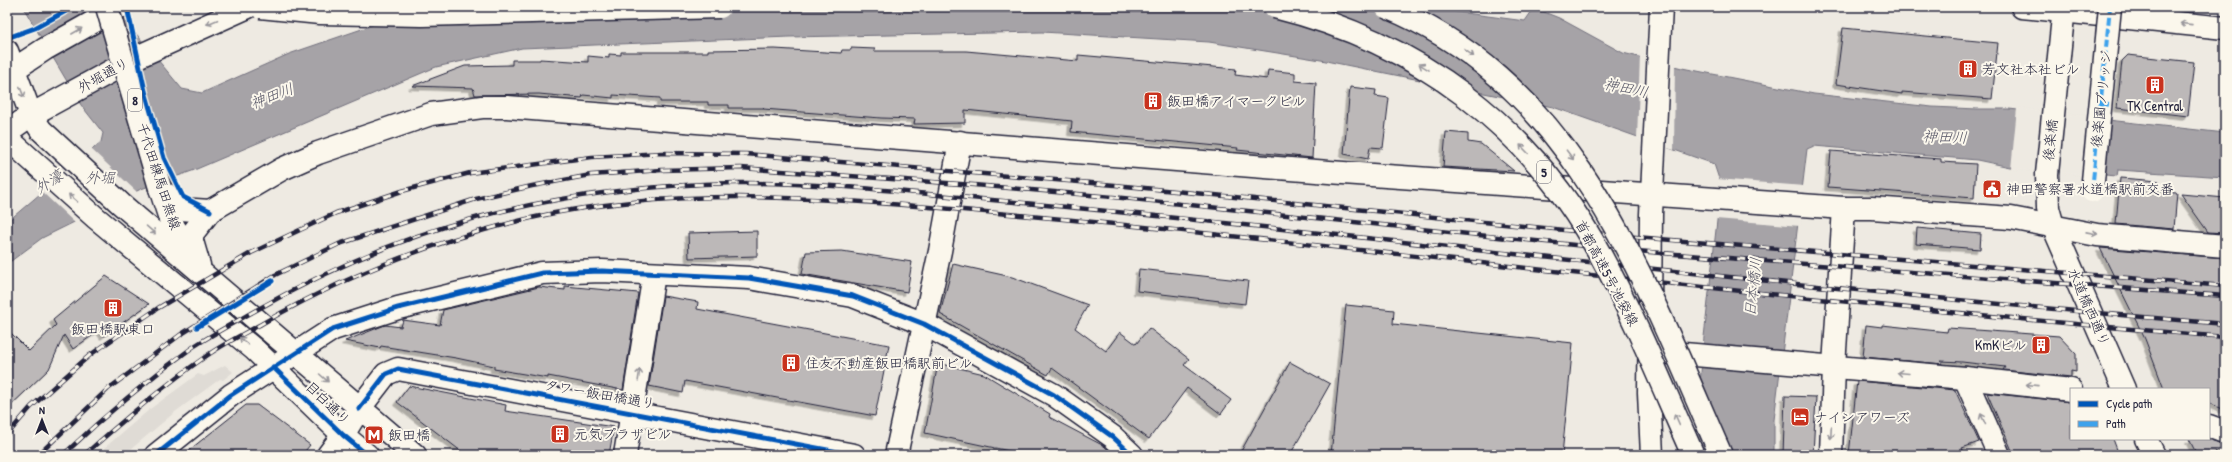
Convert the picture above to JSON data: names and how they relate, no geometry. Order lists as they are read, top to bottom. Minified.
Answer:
{"streets":{"main road":["外堀通り","後楽園ブリッジ","8","後楽橋","5","千代田練馬田無線","首都高速5号池袋線","水道橋西通り","タワー飯田橋通り","目白通り"]},"crossings":[["外堀通り","千代田練馬田無線"],["外堀通り","目白通り"],["後楽橋","水道橋西通り"],["千代田練馬田無線","目白通り"],["タワー飯田橋通り","目白通り"]],"water":["神田川","外堀","外濠","日本橋川"],"places":{"building":["芳文社本社ビル","TK Central","飯田橋アイマークビル","飯田橋駅東口","KmKビル","住友不動産飯田橋駅前ビル","元気プラザビル"],"public building":["神田警察署水道橋駅前交番"],"hotel":["ナインアワーズ"],"metro station":["飯田橋"]},"legend":["Cycle path","Path"],"north":"top"}
